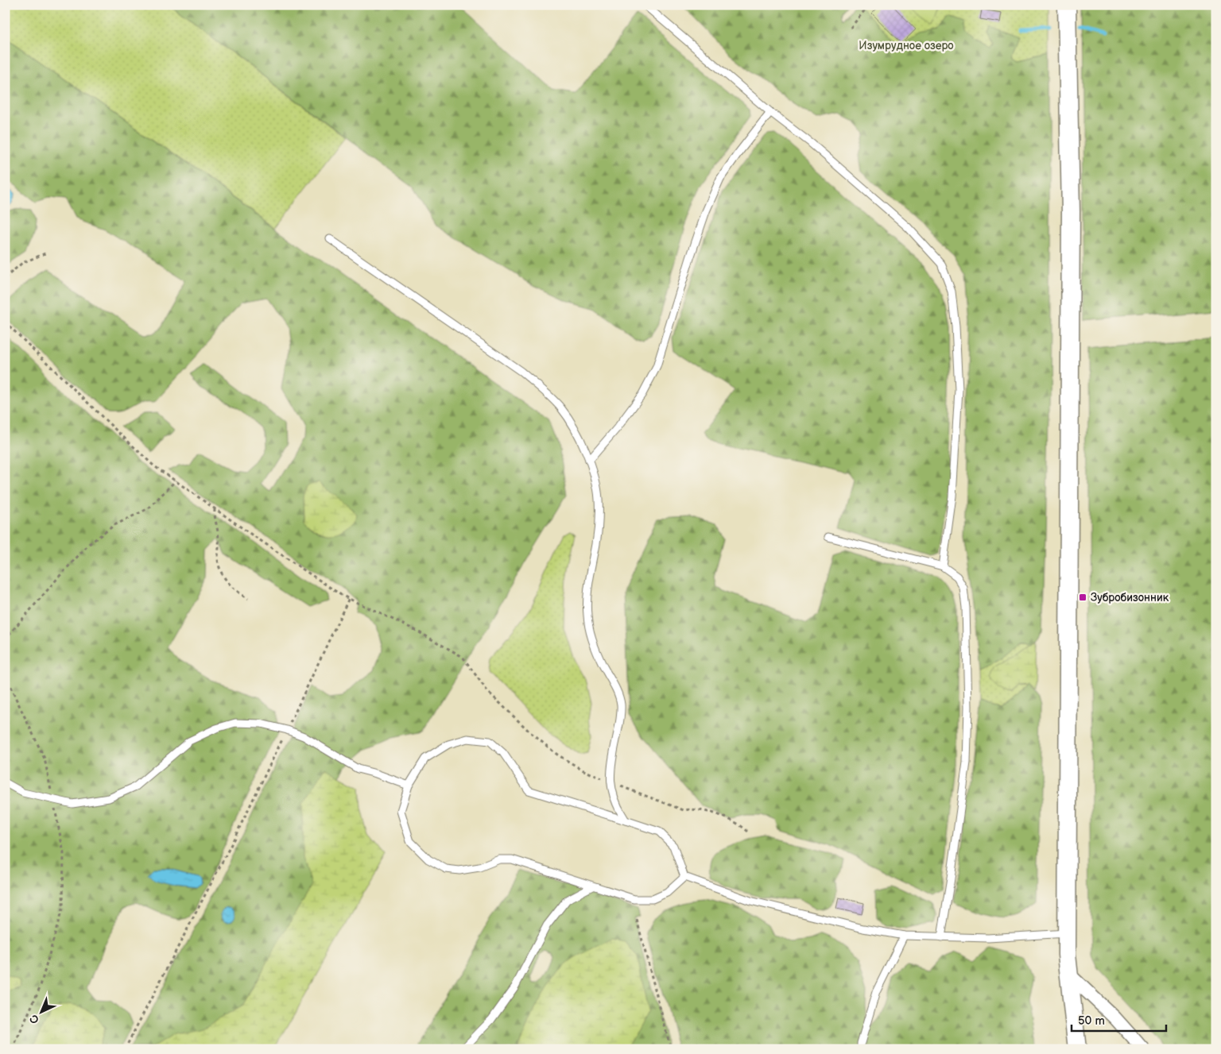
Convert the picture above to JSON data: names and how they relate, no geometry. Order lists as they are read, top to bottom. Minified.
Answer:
{"parks":["Изумрудное озеро"],"places":{"transit":["Зубробизонник"]},"scale_bar":"50 m","north":"bottom left"}
